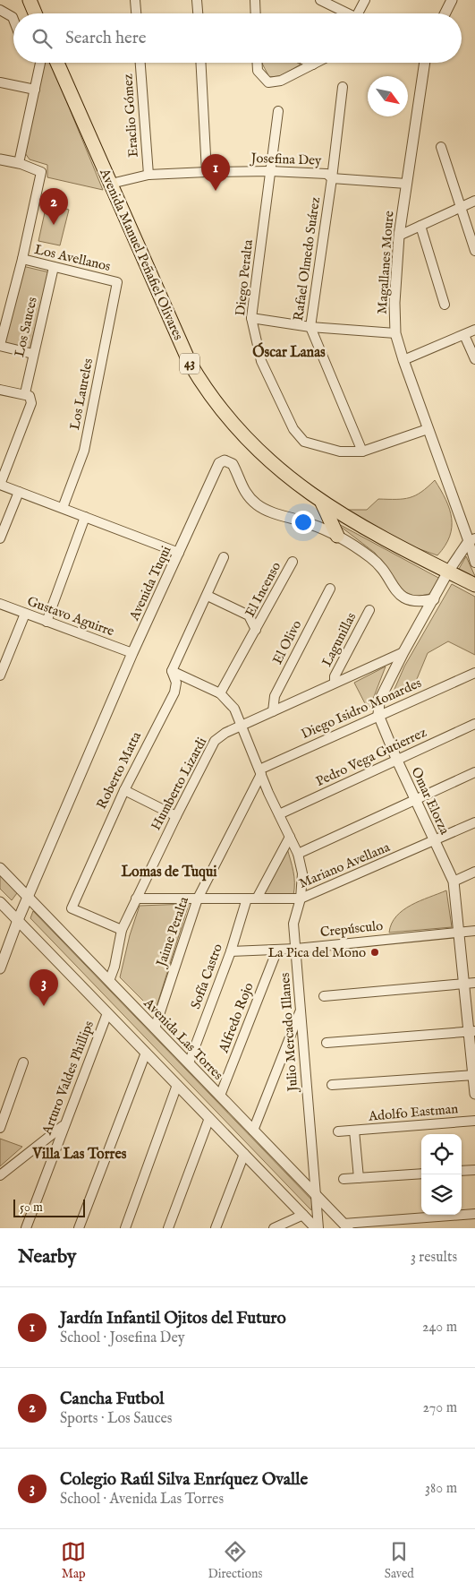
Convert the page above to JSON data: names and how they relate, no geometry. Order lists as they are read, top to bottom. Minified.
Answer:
{"streets":{"main road":["Avenida Manuel Peñafiel Olivares","43"],"street":["Eraclio Gómez","Josefina Dey","Los Avellanos","Rafael Olmedo Suárez","Magallanes Moure","Diego Peralta","Los Sauces","Los Laureles","Avenida Tuqui","El Incenso","Gustavo Aguirre","Lagunillas","El Olivo","Diego Isidro Monardes","Pedro Vega Gutierrez","Roberto Matta","Humberto Lizardi","Omar Elorza","Mariano Avellana","Crepúsculo","Jaime Peralta","Sofía Castro","Alfredo Rojo","Julio Mercado Illanes","Avenida Las Torres","Arturo Valdes Phillips","Adolfo Eastman"]},"crossings":[["Eraclio Gómez","Josefina Dey"],["Josefina Dey","Avenida Manuel Peñafiel Olivares"],["Josefina Dey","Rafael Olmedo Suárez"],["Josefina Dey","Magallanes Moure"],["Josefina Dey","Diego Peralta"],["Los Avellanos","Los Sauces"],["Los Avellanos","Los Laureles"],["Rafael Olmedo Suárez","Diego Peralta"],["Magallanes Moure","Diego Peralta"],["Avenida Tuqui","Gustavo Aguirre"],["Avenida Tuqui","Avenida Las Torres"],["El Incenso","Julio Mercado Illanes"],["Lagunillas","Humberto Lizardi"],["El Olivo","Humberto Lizardi"],["Diego Isidro Monardes","Omar Elorza"],["Diego Isidro Monardes","Jaime Peralta"],["Diego Isidro Monardes","Julio Mercado Illanes"],["Pedro Vega Gutierrez","Omar Elorza"],["Pedro Vega Gutierrez","Julio Mercado Illanes"],["Roberto Matta","Humberto Lizardi"],["Roberto Matta","Julio Mercado Illanes"],["Humberto Lizardi","Mariano Avellana"],["Humberto Lizardi","Julio Mercado Illanes"],["Humberto Lizardi","Avenida Las Torres"],["Omar Elorza","Mariano Avellana"],["Omar Elorza","Crepúsculo"],["Mariano Avellana","Jaime Peralta"],["Mariano Avellana","Sofía Castro"],["Mariano Avellana","Julio Mercado Illanes"],["Crepúsculo","Sofía Castro"],["Crepúsculo","Alfredo Rojo"],["Crepúsculo","Julio Mercado Illanes"],["Jaime Peralta","Julio Mercado Illanes"],["Jaime Peralta","Avenida Las Torres"],["Sofía Castro","Avenida Las Torres"],["Alfredo Rojo","Avenida Las Torres"],["Julio Mercado Illanes","Avenida Las Torres"]],"districts":["Óscar Lanas","Lomas de Tuqui","Villa Las Torres"],"places":["La Pica del Mono"],"scale_bar":"50 m","north":"bottom right","page":{"search":"Search here","pins":["1","2","3"],"scale":"50 m","heading":["Nearby","3 results"],"list":[{"mark":"1","name":"Jardín Infantil Ojitos del Futuro","note":"School · Josefina Dey","value":"240 m"},{"mark":"2","name":"Cancha Futbol","note":"Sports · Los Sauces","value":"270 m"},{"mark":"3","name":"Colegio Raúl Silva Enríquez Ovalle","note":"School · Avenida Las Torres","value":"380 m"}],"nav":["Map","Directions","Saved"]}}
